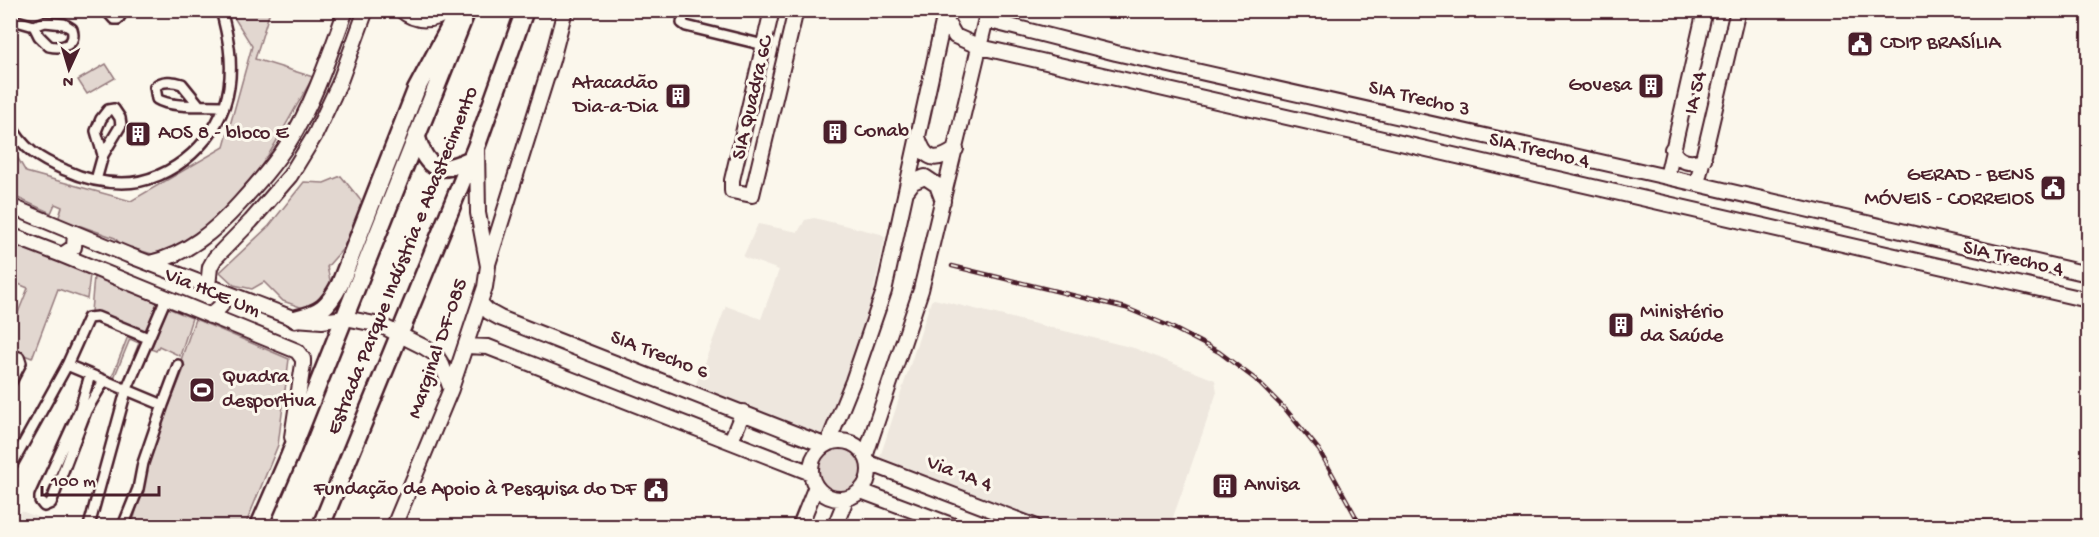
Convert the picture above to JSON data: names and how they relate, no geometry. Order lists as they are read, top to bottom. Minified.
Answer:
{"streets":{"highway":["Estrada Parque Indústria e Abastecimento"],"main road":["IA 54","SIA Quadra 6C","SIA Trecho 3","SIA Trecho 4","Via HCE Um","Marginal DF-085","SIA Trecho 6","Via 1A 4"]},"crossings":[["IA 54","SIA Trecho 3"],["Estrada Parque Indústria e Abastecimento","Via HCE Um"],["Estrada Parque Indústria e Abastecimento","Marginal DF-085"],["Via HCE Um","Marginal DF-085"],["Marginal DF-085","SIA Trecho 6"],["SIA Trecho 6","Via 1A 4"]],"places":{"public building":["CDIP BRASÍLIA","GERAD - BENS MÓVEIS - CORREIOS","Fundação de Apoio à Pesquisa do DF"],"building":["Govesa","Atacadão Dia-a-Dia","Conab","AOS 8 - bloco E","Ministério da Saúde","Anvisa"],"sports":["Quadra desportiva"]},"scale_bar":"100 m","north":"bottom"}
